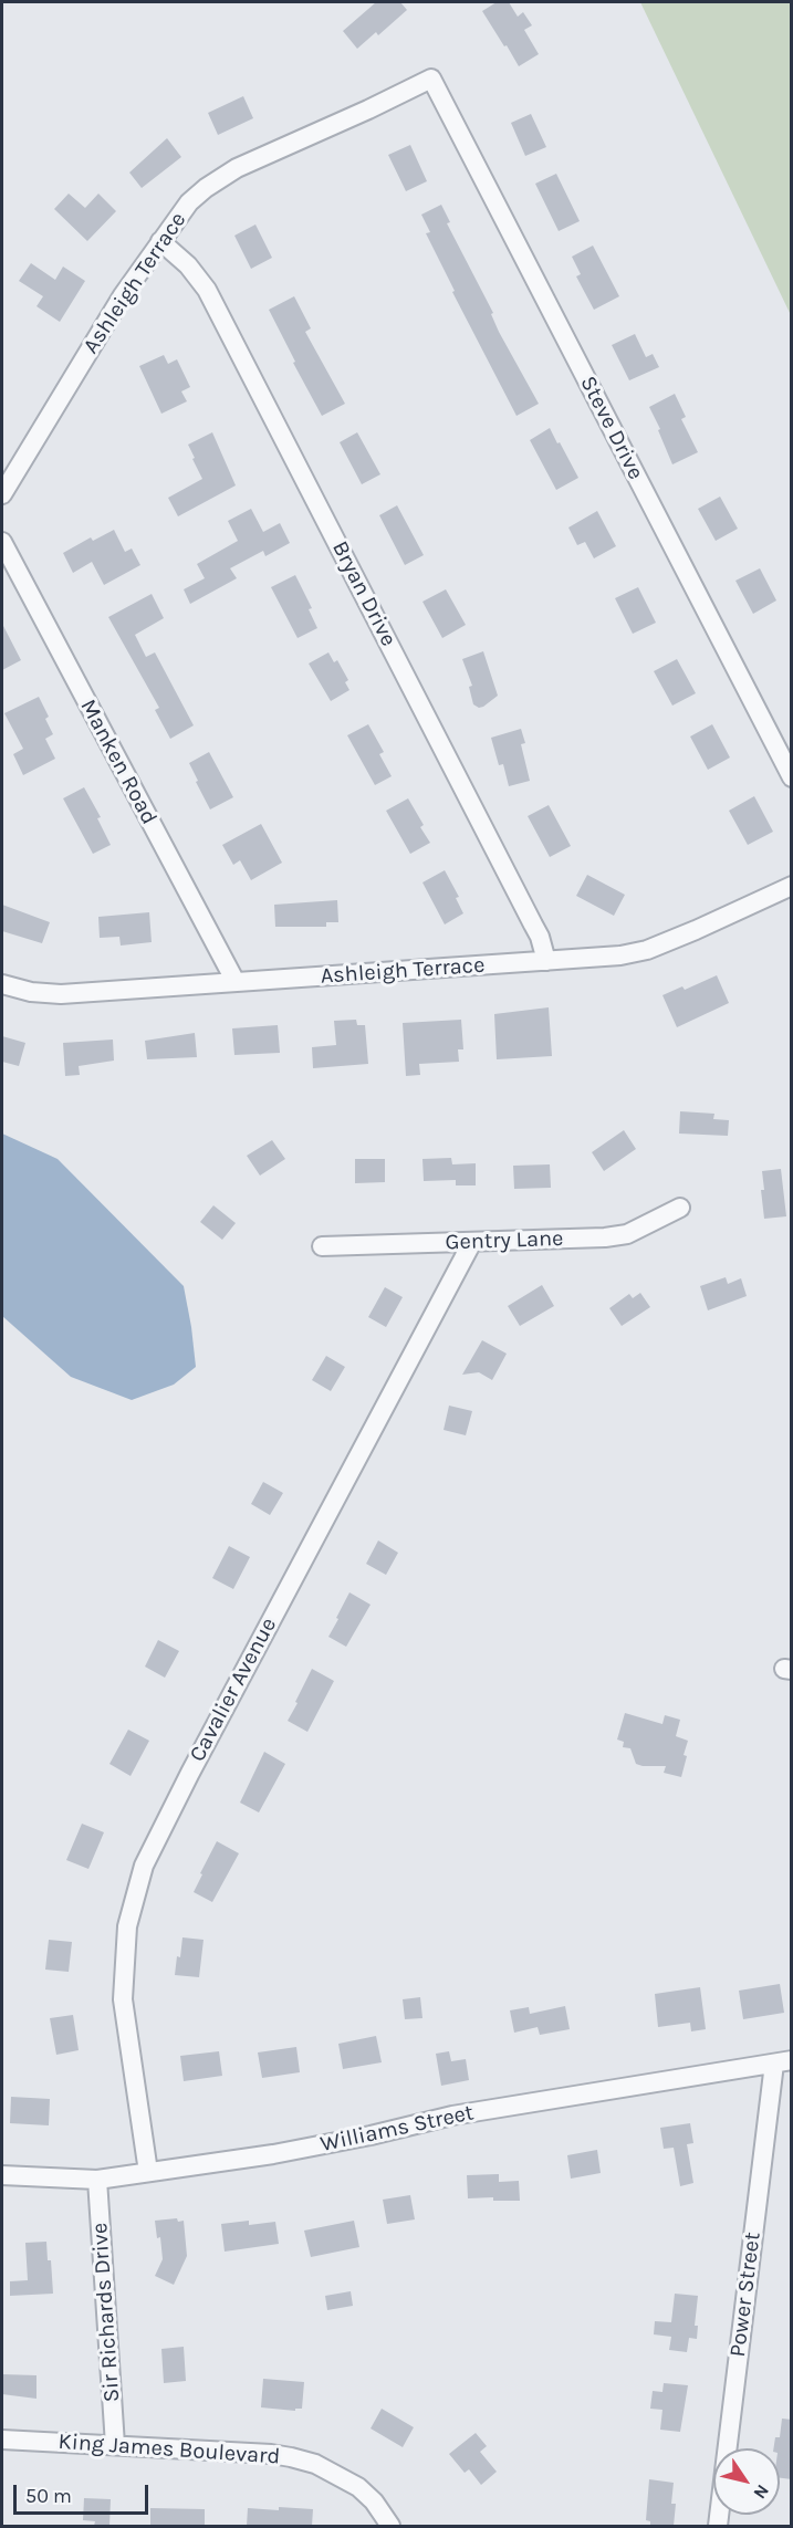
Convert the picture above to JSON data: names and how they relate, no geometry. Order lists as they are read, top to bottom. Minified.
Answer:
{"streets":{"street":["Ashleigh Terrace","Steve Drive","Bryan Drive","Manken Road","Gentry Lane","Cavalier Avenue","Williams Street","Power Street","Sir Richards Drive","King James Boulevard"]},"crossings":[["Ashleigh Terrace","Steve Drive"],["Ashleigh Terrace","Bryan Drive"],["Ashleigh Terrace","Manken Road"],["Gentry Lane","Cavalier Avenue"],["Cavalier Avenue","Williams Street"],["Williams Street","Power Street"],["Williams Street","Sir Richards Drive"],["Sir Richards Drive","King James Boulevard"]],"scale_bar":"50 m","north":"bottom right"}
